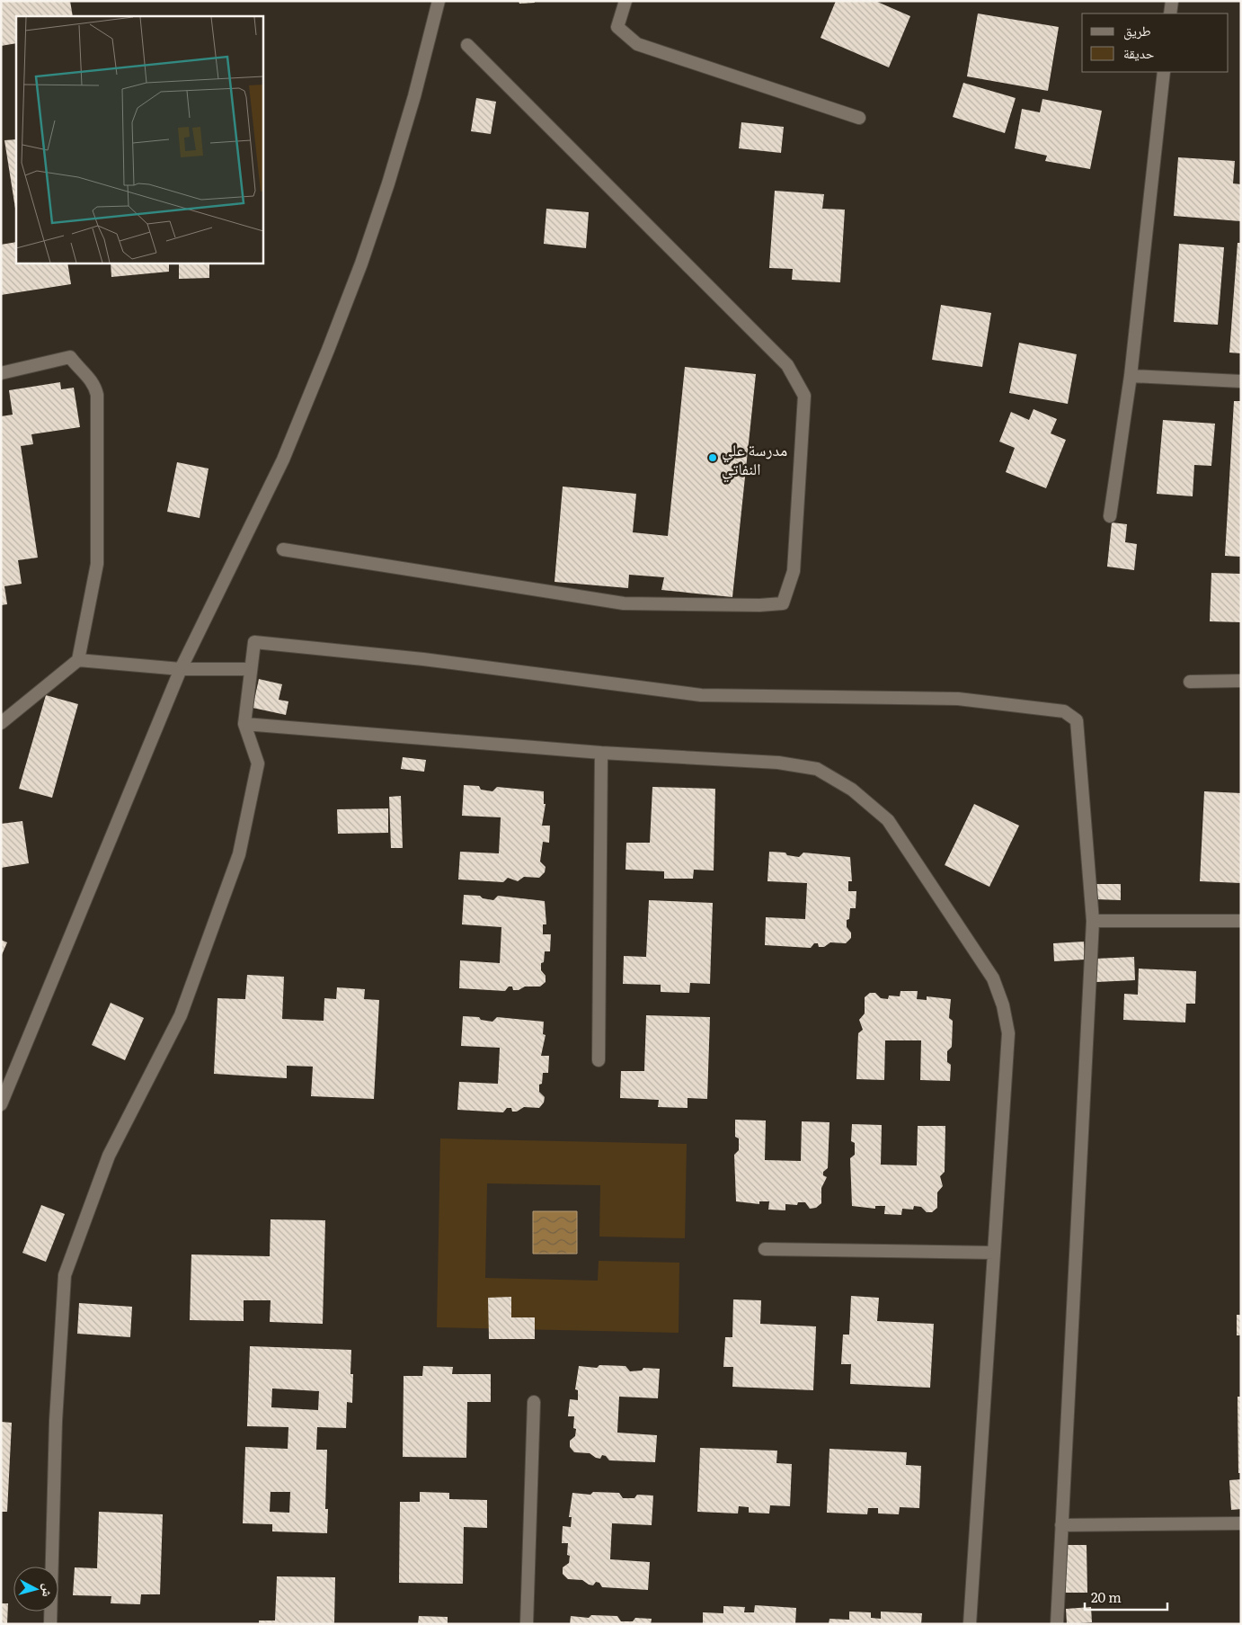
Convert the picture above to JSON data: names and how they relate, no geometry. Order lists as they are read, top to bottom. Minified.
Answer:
{"places":["مدرسة علي النفاتي"],"legend":["طريق","حديقة"],"scale_bar":"20 m","north":"right"}
